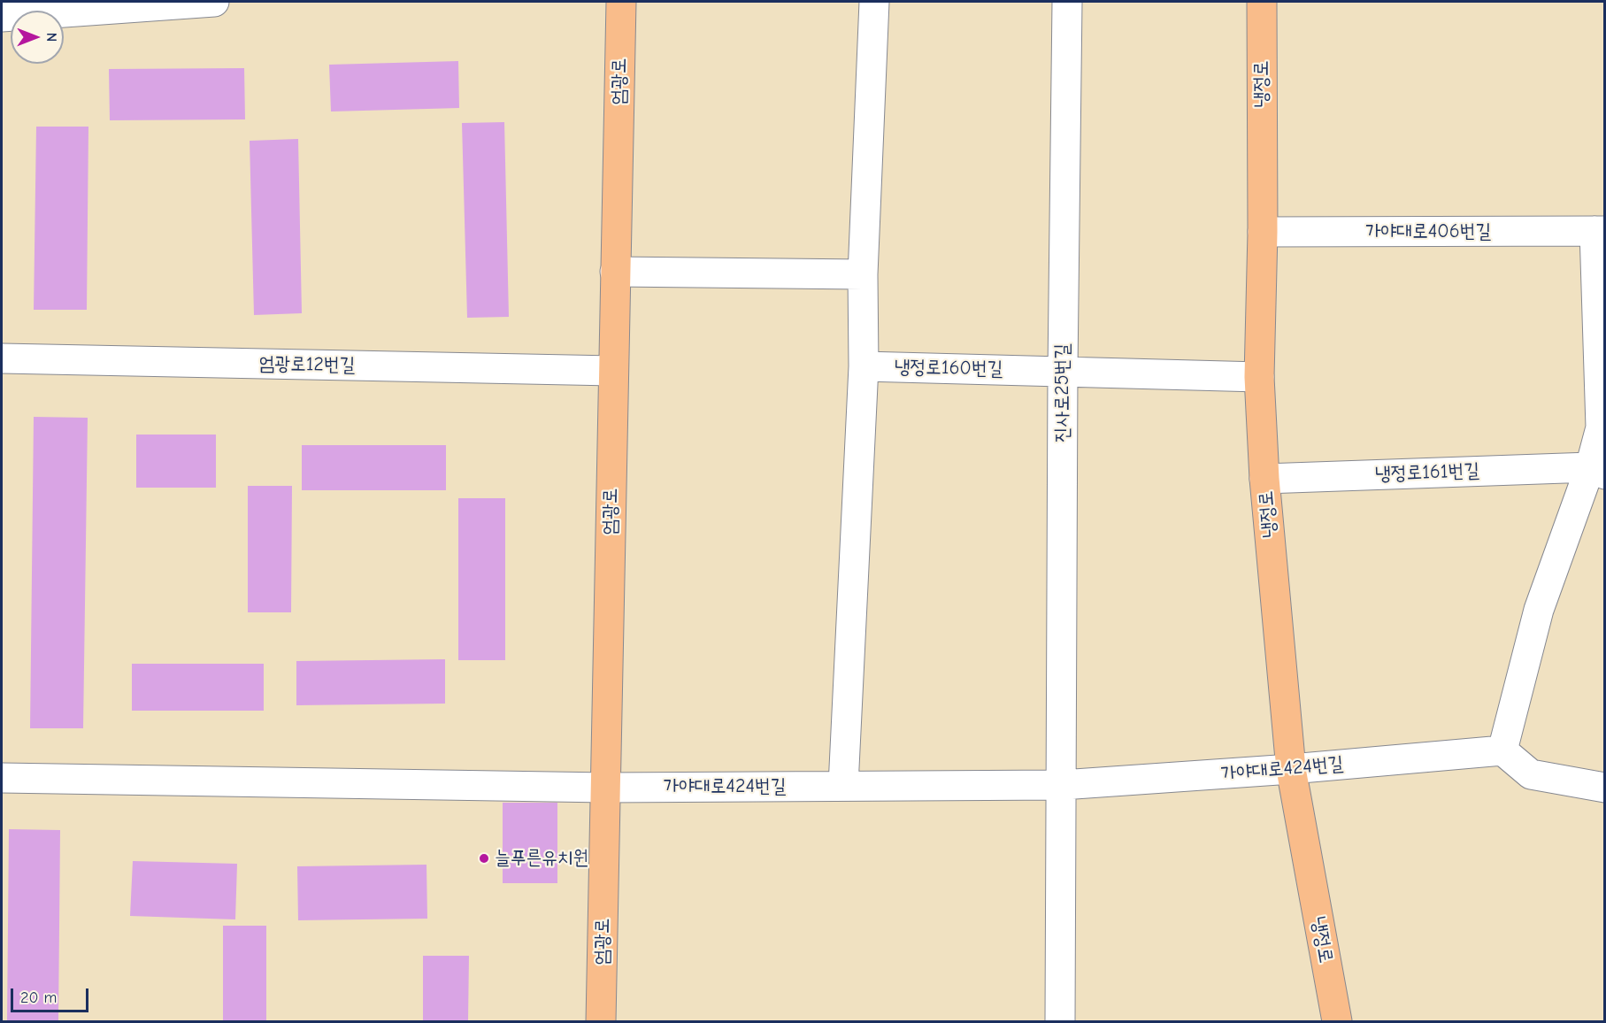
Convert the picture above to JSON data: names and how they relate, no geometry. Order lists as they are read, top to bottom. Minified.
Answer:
{"streets":{"main road":["엄광로","냉정로"],"street":["가야대로406번길","엄광로12번길","냉정로160번길","진사로25번길","냉정로161번길","가야대로424번길"]},"crossings":[["엄광로","엄광로12번길"],["엄광로","가야대로424번길"],["냉정로","가야대로406번길"],["냉정로","냉정로160번길"],["냉정로","냉정로161번길"],["냉정로","가야대로424번길"],["가야대로406번길","냉정로161번길"],["냉정로160번길","진사로25번길"],["진사로25번길","가야대로424번길"]],"places":["늘푸른유치원"],"scale_bar":"20 m","north":"right"}
